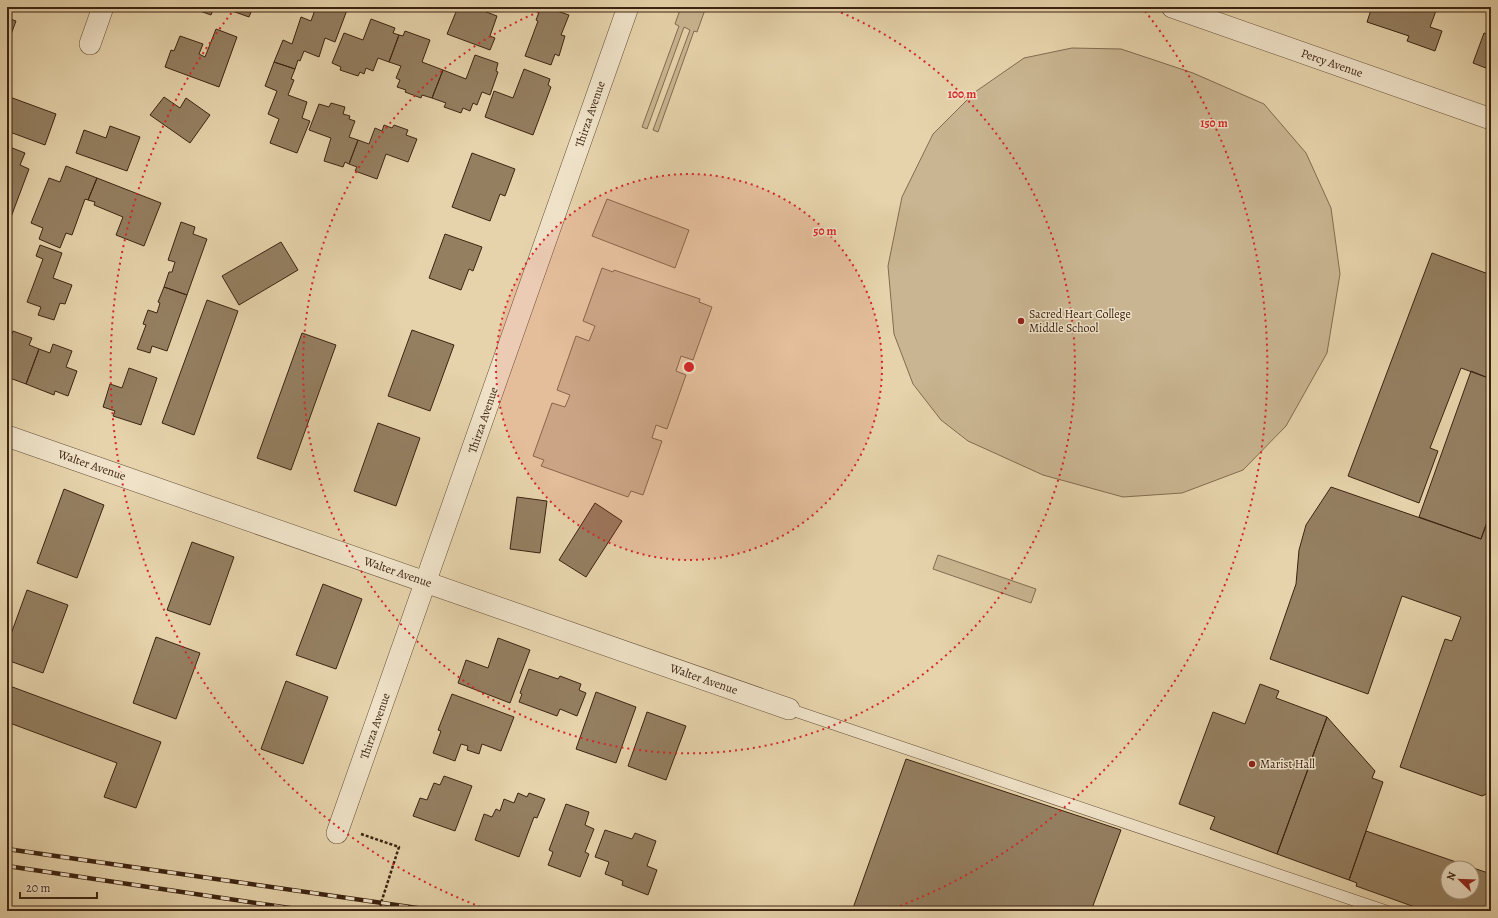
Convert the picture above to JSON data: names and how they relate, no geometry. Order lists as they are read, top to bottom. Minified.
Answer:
{"streets":{"street":["Percy Avenue","Thirza Avenue","Walter Avenue"]},"crossings":[["Thirza Avenue","Walter Avenue"]],"places":["Sacred Heart College Middle School","Marist Hall"],"scale_bar":"20 m","north":"top left","rings":["100 m","150 m","50 m"]}
